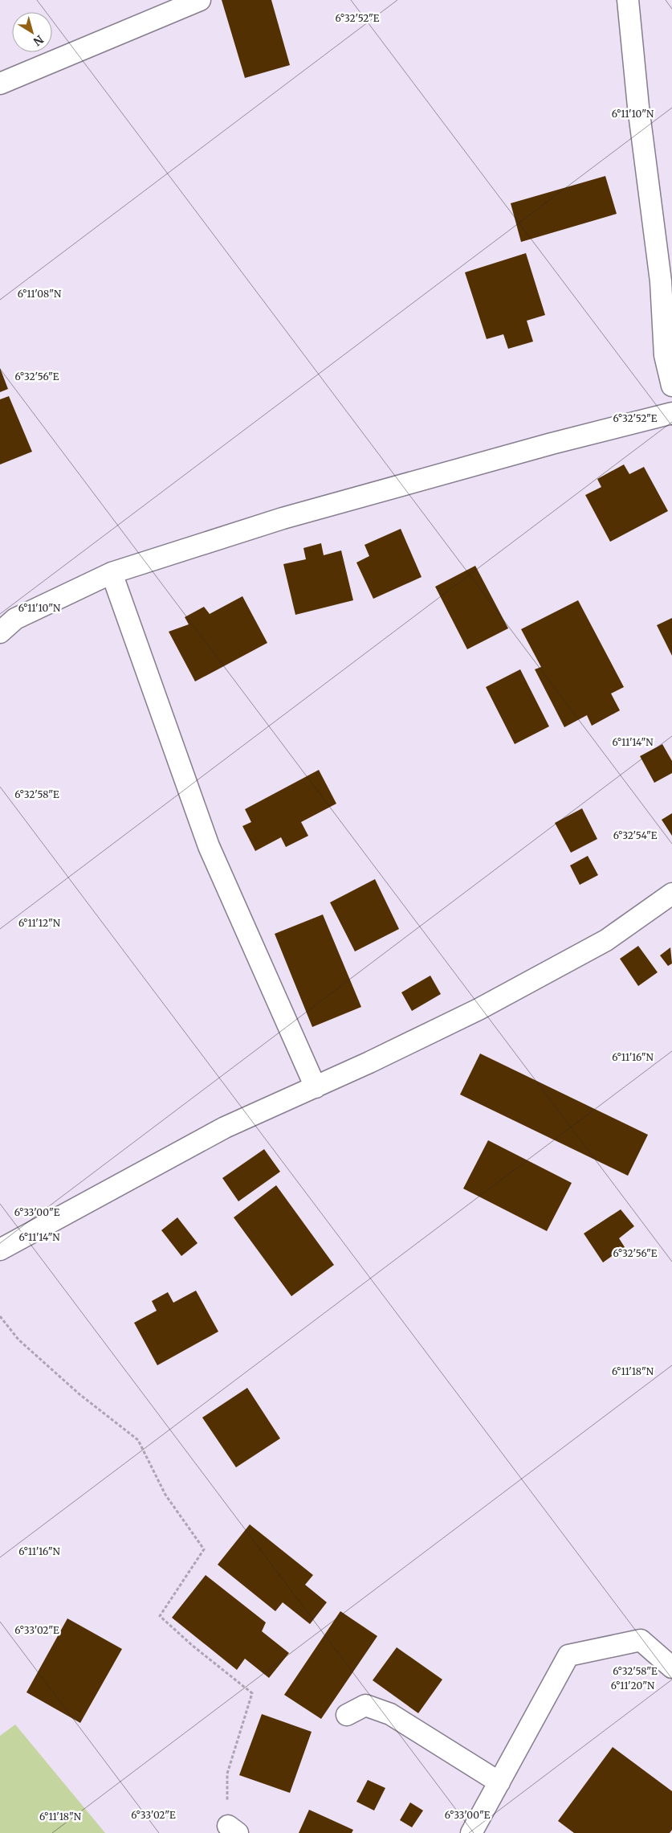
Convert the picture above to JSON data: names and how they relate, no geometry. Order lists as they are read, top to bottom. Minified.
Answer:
{"north":"bottom right","coordinates":["6°32'52\"E","6°11'10\"N","6°11'08\"N","6°32'56\"E","6°11'14\"N","6°32'58\"E","6°32'54\"E","6°11'12\"N","6°11'16\"N","6°33'00\"E","6°11'18\"N","6°33'02\"E","6°11'20\"N"]}
